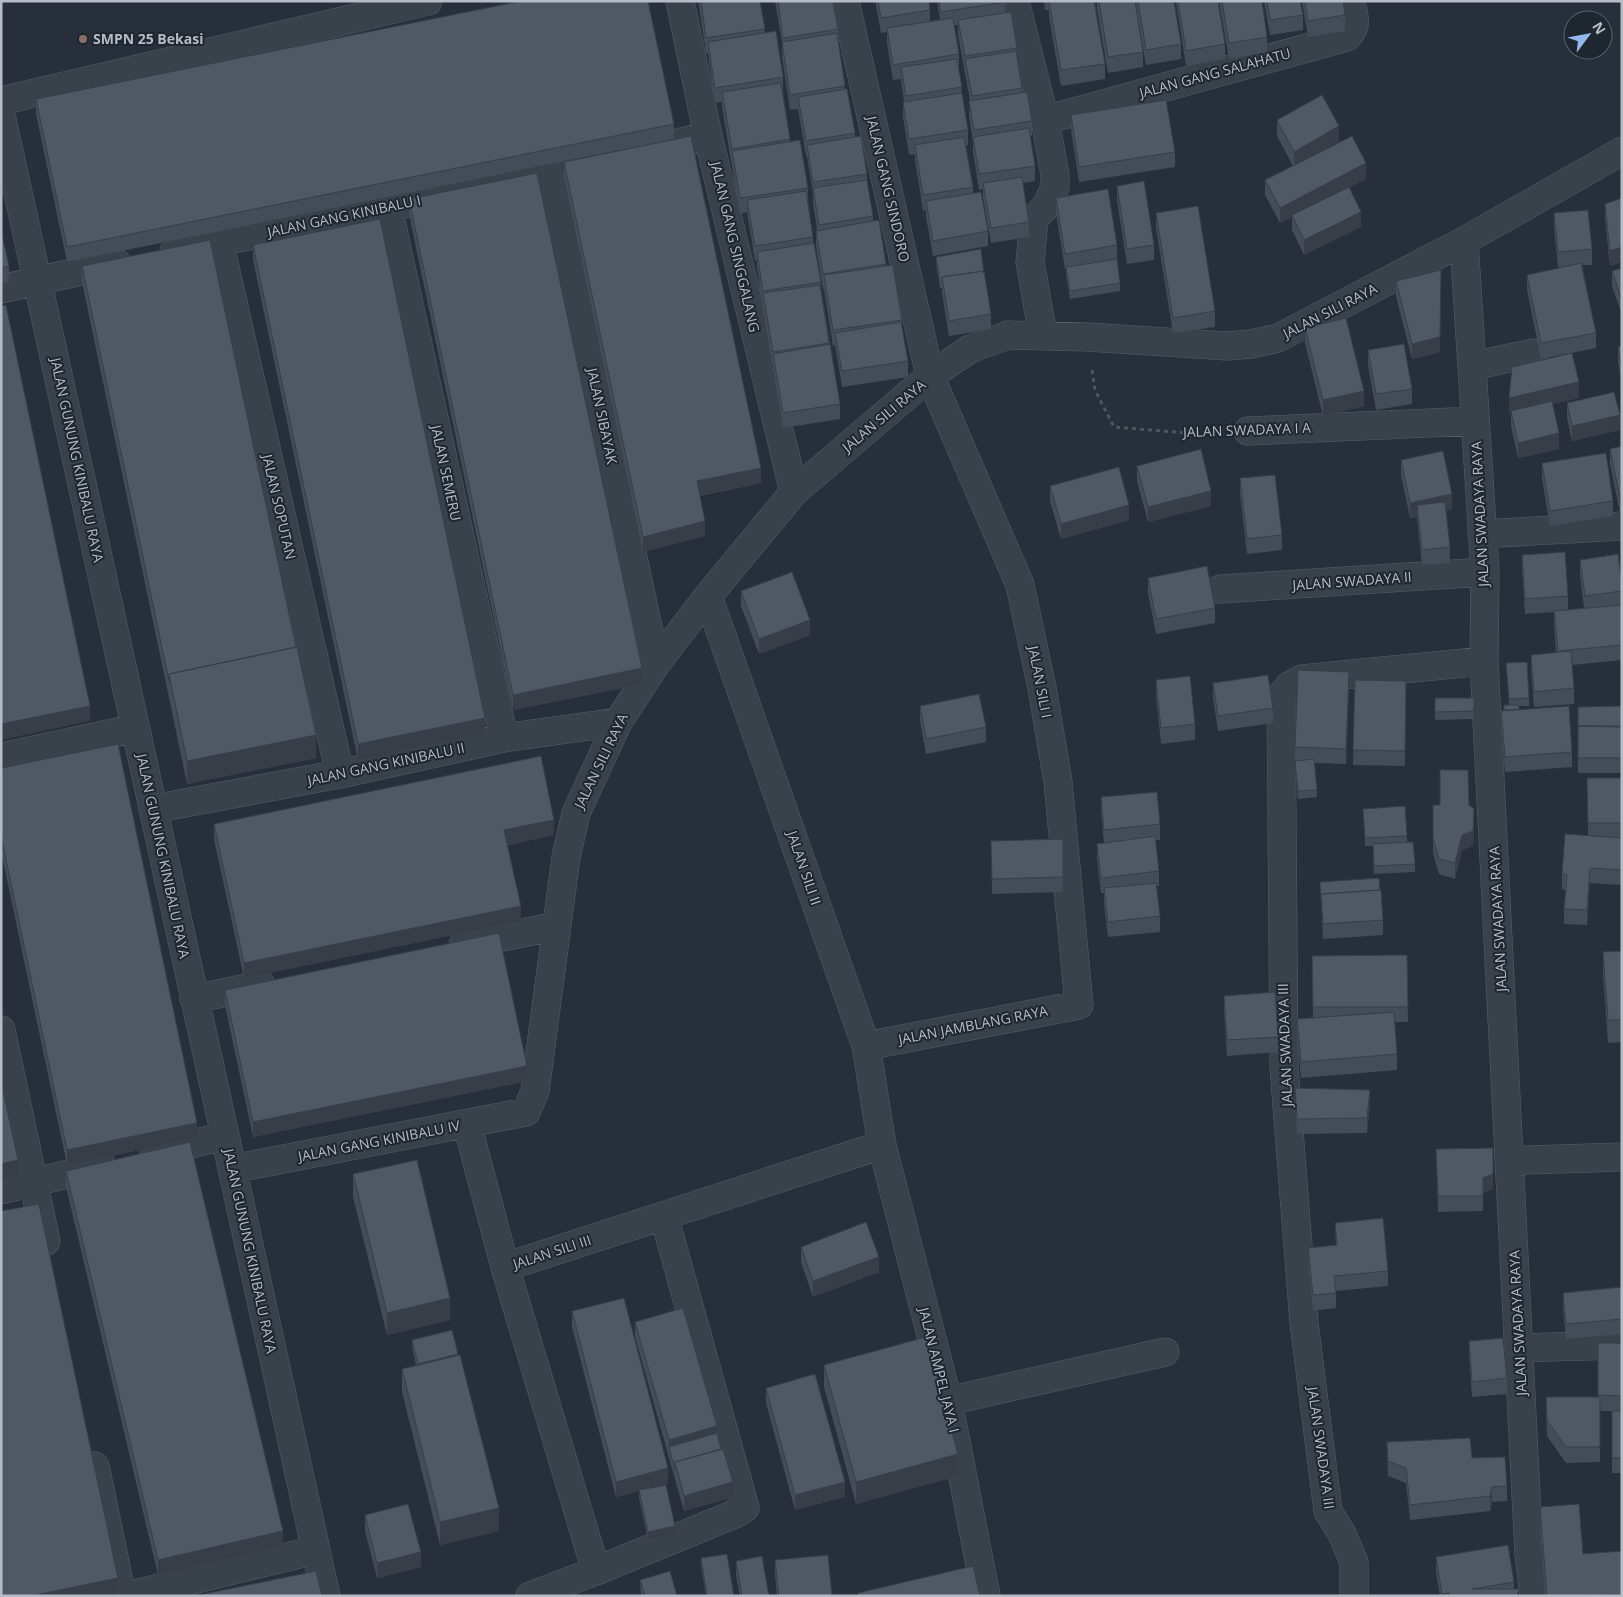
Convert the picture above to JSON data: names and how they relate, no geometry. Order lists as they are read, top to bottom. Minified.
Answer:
{"streets":{"street":["JALAN GANG SALAHATU","JALAN GANG SINDORO","JALAN GANG KINIBALU I","JALAN GANG SINGGALANG","JALAN SILI RAYA","JALAN SIBAYAK","JALAN SWADAYA I A","JALAN GUNUNG KINIBALU RAYA","JALAN SEMERU","JALAN SOPUTAN","JALAN SWADAYA RAYA","JALAN SWADAYA II","JALAN SILI I","JALAN GANG KINIBALU II","JALAN SILI II","JALAN JAMBLANG RAYA","JALAN SWADAYA III","JALAN GANG KINIBALU IV","JALAN SILI III","JALAN AMPEL JAYA I"]},"crossings":[["JALAN GANG SINDORO","JALAN SILI RAYA"],["JALAN GANG SINDORO","JALAN SILI I"],["JALAN GANG KINIBALU I","JALAN GANG SINGGALANG"],["JALAN GANG KINIBALU I","JALAN SIBAYAK"],["JALAN GANG KINIBALU I","JALAN GUNUNG KINIBALU RAYA"],["JALAN GANG KINIBALU I","JALAN SEMERU"],["JALAN GANG KINIBALU I","JALAN SOPUTAN"],["JALAN GANG SINGGALANG","JALAN SILI RAYA"],["JALAN SILI RAYA","JALAN SIBAYAK"],["JALAN SILI RAYA","JALAN SWADAYA I A"],["JALAN SILI RAYA","JALAN SWADAYA RAYA"],["JALAN SILI RAYA","JALAN SILI I"],["JALAN SILI RAYA","JALAN GANG KINIBALU II"],["JALAN SILI RAYA","JALAN SILI II"],["JALAN SILI RAYA","JALAN GANG KINIBALU IV"],["JALAN SWADAYA I A","JALAN SWADAYA RAYA"],["JALAN GUNUNG KINIBALU RAYA","JALAN GANG KINIBALU II"],["JALAN GUNUNG KINIBALU RAYA","JALAN GANG KINIBALU IV"],["JALAN SEMERU","JALAN GANG KINIBALU II"],["JALAN SOPUTAN","JALAN GANG KINIBALU II"],["JALAN SWADAYA RAYA","JALAN SWADAYA II"],["JALAN SWADAYA RAYA","JALAN SWADAYA III"],["JALAN SILI I","JALAN JAMBLANG RAYA"],["JALAN SILI II","JALAN JAMBLANG RAYA"],["JALAN SILI II","JALAN SILI III"],["JALAN SILI II","JALAN AMPEL JAYA I"],["JALAN SILI III","JALAN AMPEL JAYA I"]],"places":["SMPN 25 Bekasi"],"north":"top right"}
